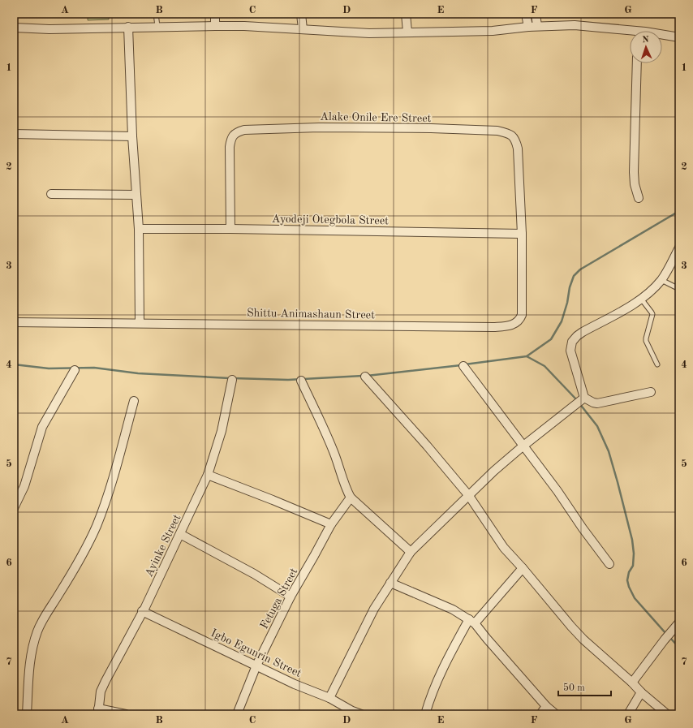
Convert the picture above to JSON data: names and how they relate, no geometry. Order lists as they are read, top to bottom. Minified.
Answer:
{"streets":{"street":["Alake Onile Ere Street","Ayodeji Otegbola Street","Shittu Animashaun Street","Ayinke Street","Fetuga Street","Igbo Egunrin Street"]},"crossings":[["Alake Onile Ere Street","Ayodeji Otegbola Street"],["Alake Onile Ere Street","Shittu Animashaun Street"],["Ayodeji Otegbola Street","Shittu Animashaun Street"],["Ayinke Street","Igbo Egunrin Street"],["Fetuga Street","Igbo Egunrin Street"]],"scale_bar":"50 m","north":"top","grid":{"columns":["A","B","C","D","E","F","G"],"rows":["1","2","3","4","5","6","7"]}}
